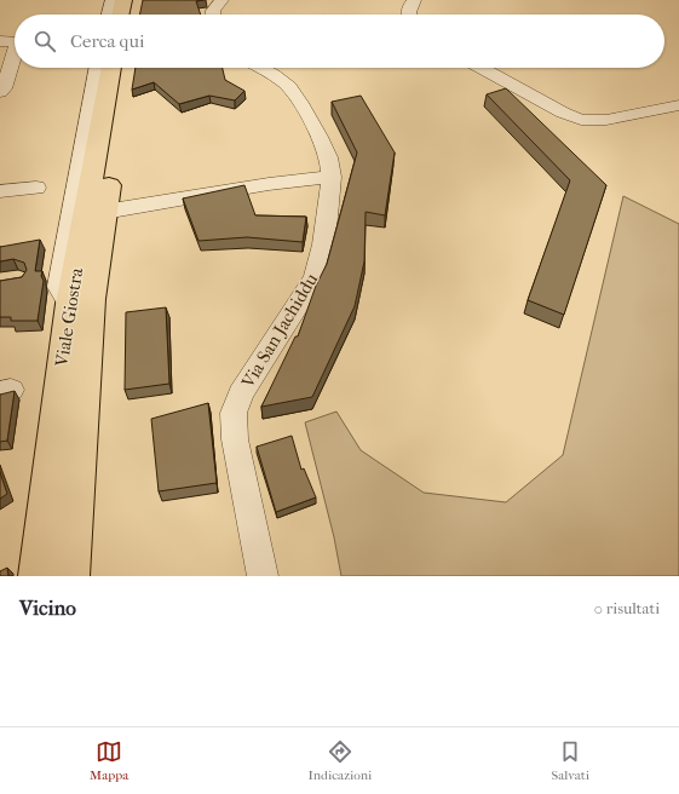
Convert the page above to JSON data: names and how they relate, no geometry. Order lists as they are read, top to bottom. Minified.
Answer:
{"streets":{"main road":["Viale Giostra"],"street":["Via San Jachiddu"]},"page":{"search":"Cerca qui","heading":["Vicino","0 risultati"],"nav":["Mappa","Indicazioni","Salvati"]}}
